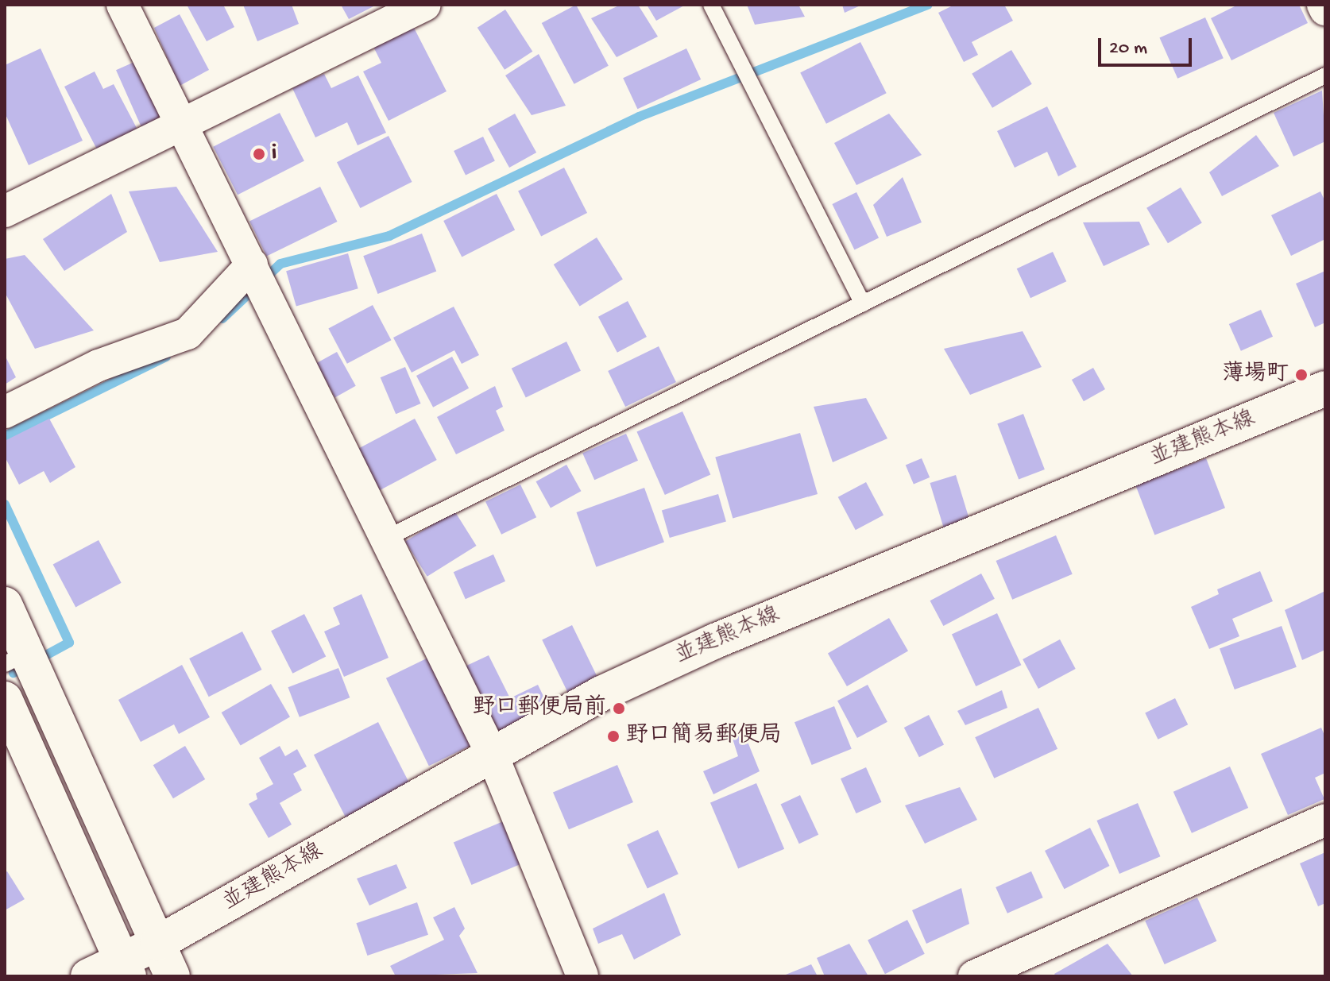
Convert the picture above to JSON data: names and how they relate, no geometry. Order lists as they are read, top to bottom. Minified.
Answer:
{"streets":{"main road":["並建熊本線"]},"places":["i","薄場町","野口郵便局前","野口簡易郵便局"],"scale_bar":"20 m"}
